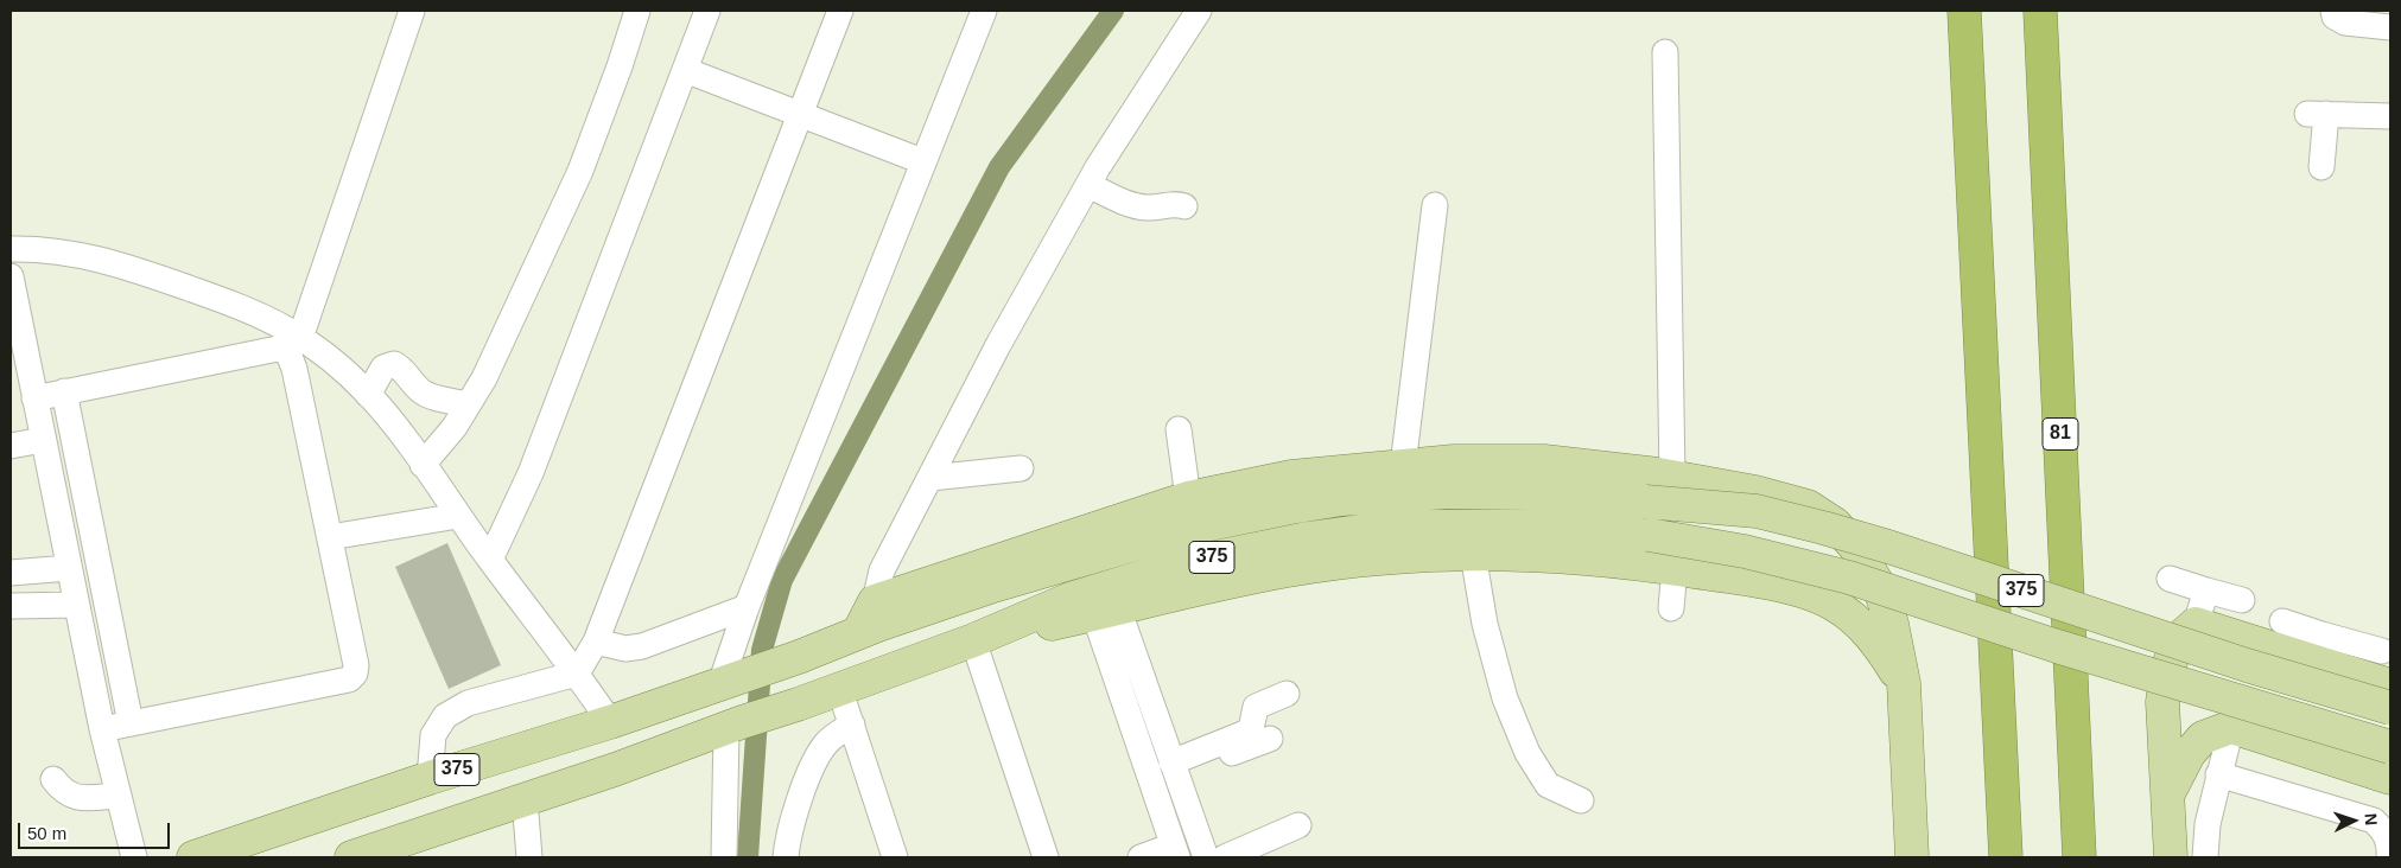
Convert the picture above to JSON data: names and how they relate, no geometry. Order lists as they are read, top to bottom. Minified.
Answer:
{"streets":{"highway":["81"],"main road":["375"]},"scale_bar":"50 m","north":"right"}
